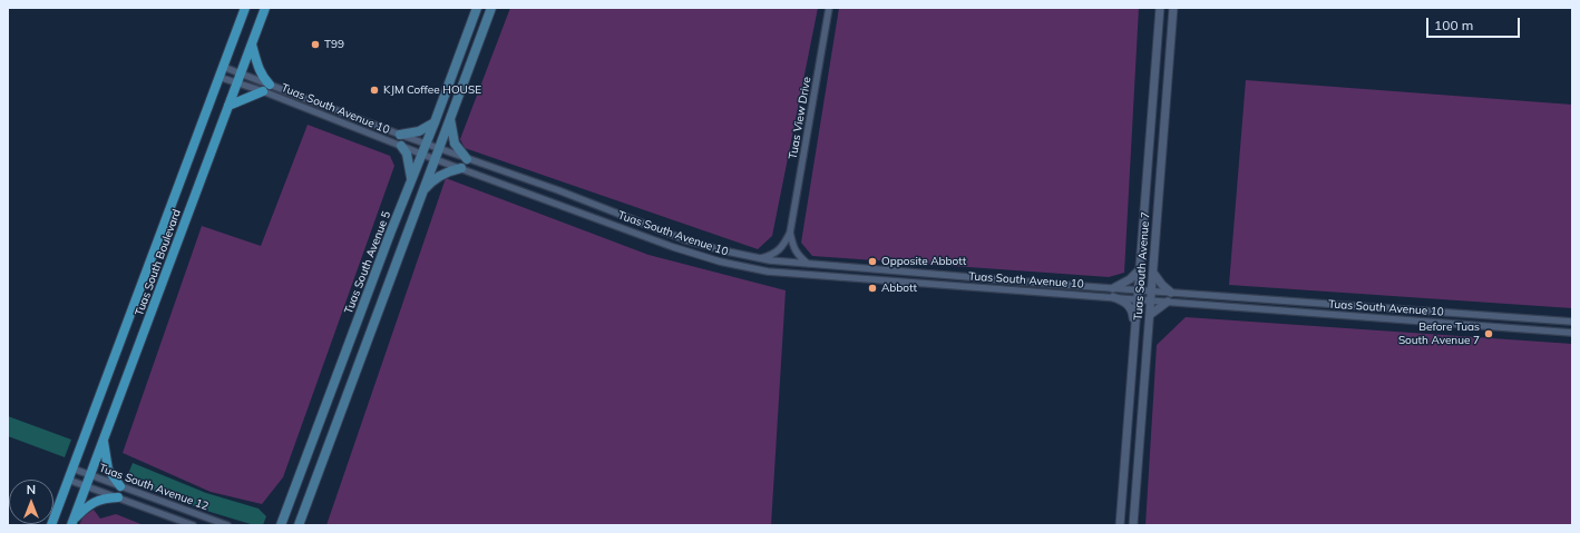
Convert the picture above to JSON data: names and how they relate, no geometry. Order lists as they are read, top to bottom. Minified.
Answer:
{"streets":{"main road":["Tuas South Boulevard","Tuas South Avenue 5"],"street":["Tuas South Avenue 10","Tuas View Drive","Tuas South Avenue 7","Tuas South Avenue 12"]},"crossings":[["Tuas South Avenue 10","Tuas View Drive"],["Tuas South Avenue 10","Tuas South Boulevard"],["Tuas South Avenue 10","Tuas South Avenue 5"],["Tuas South Avenue 10","Tuas South Avenue 7"],["Tuas South Boulevard","Tuas South Avenue 12"]],"places":["T99","KJM Coffee HOUSE","Opposite Abbott","Abbott","Before Tuas South Avenue 7"],"scale_bar":"100 m","north":"top"}
